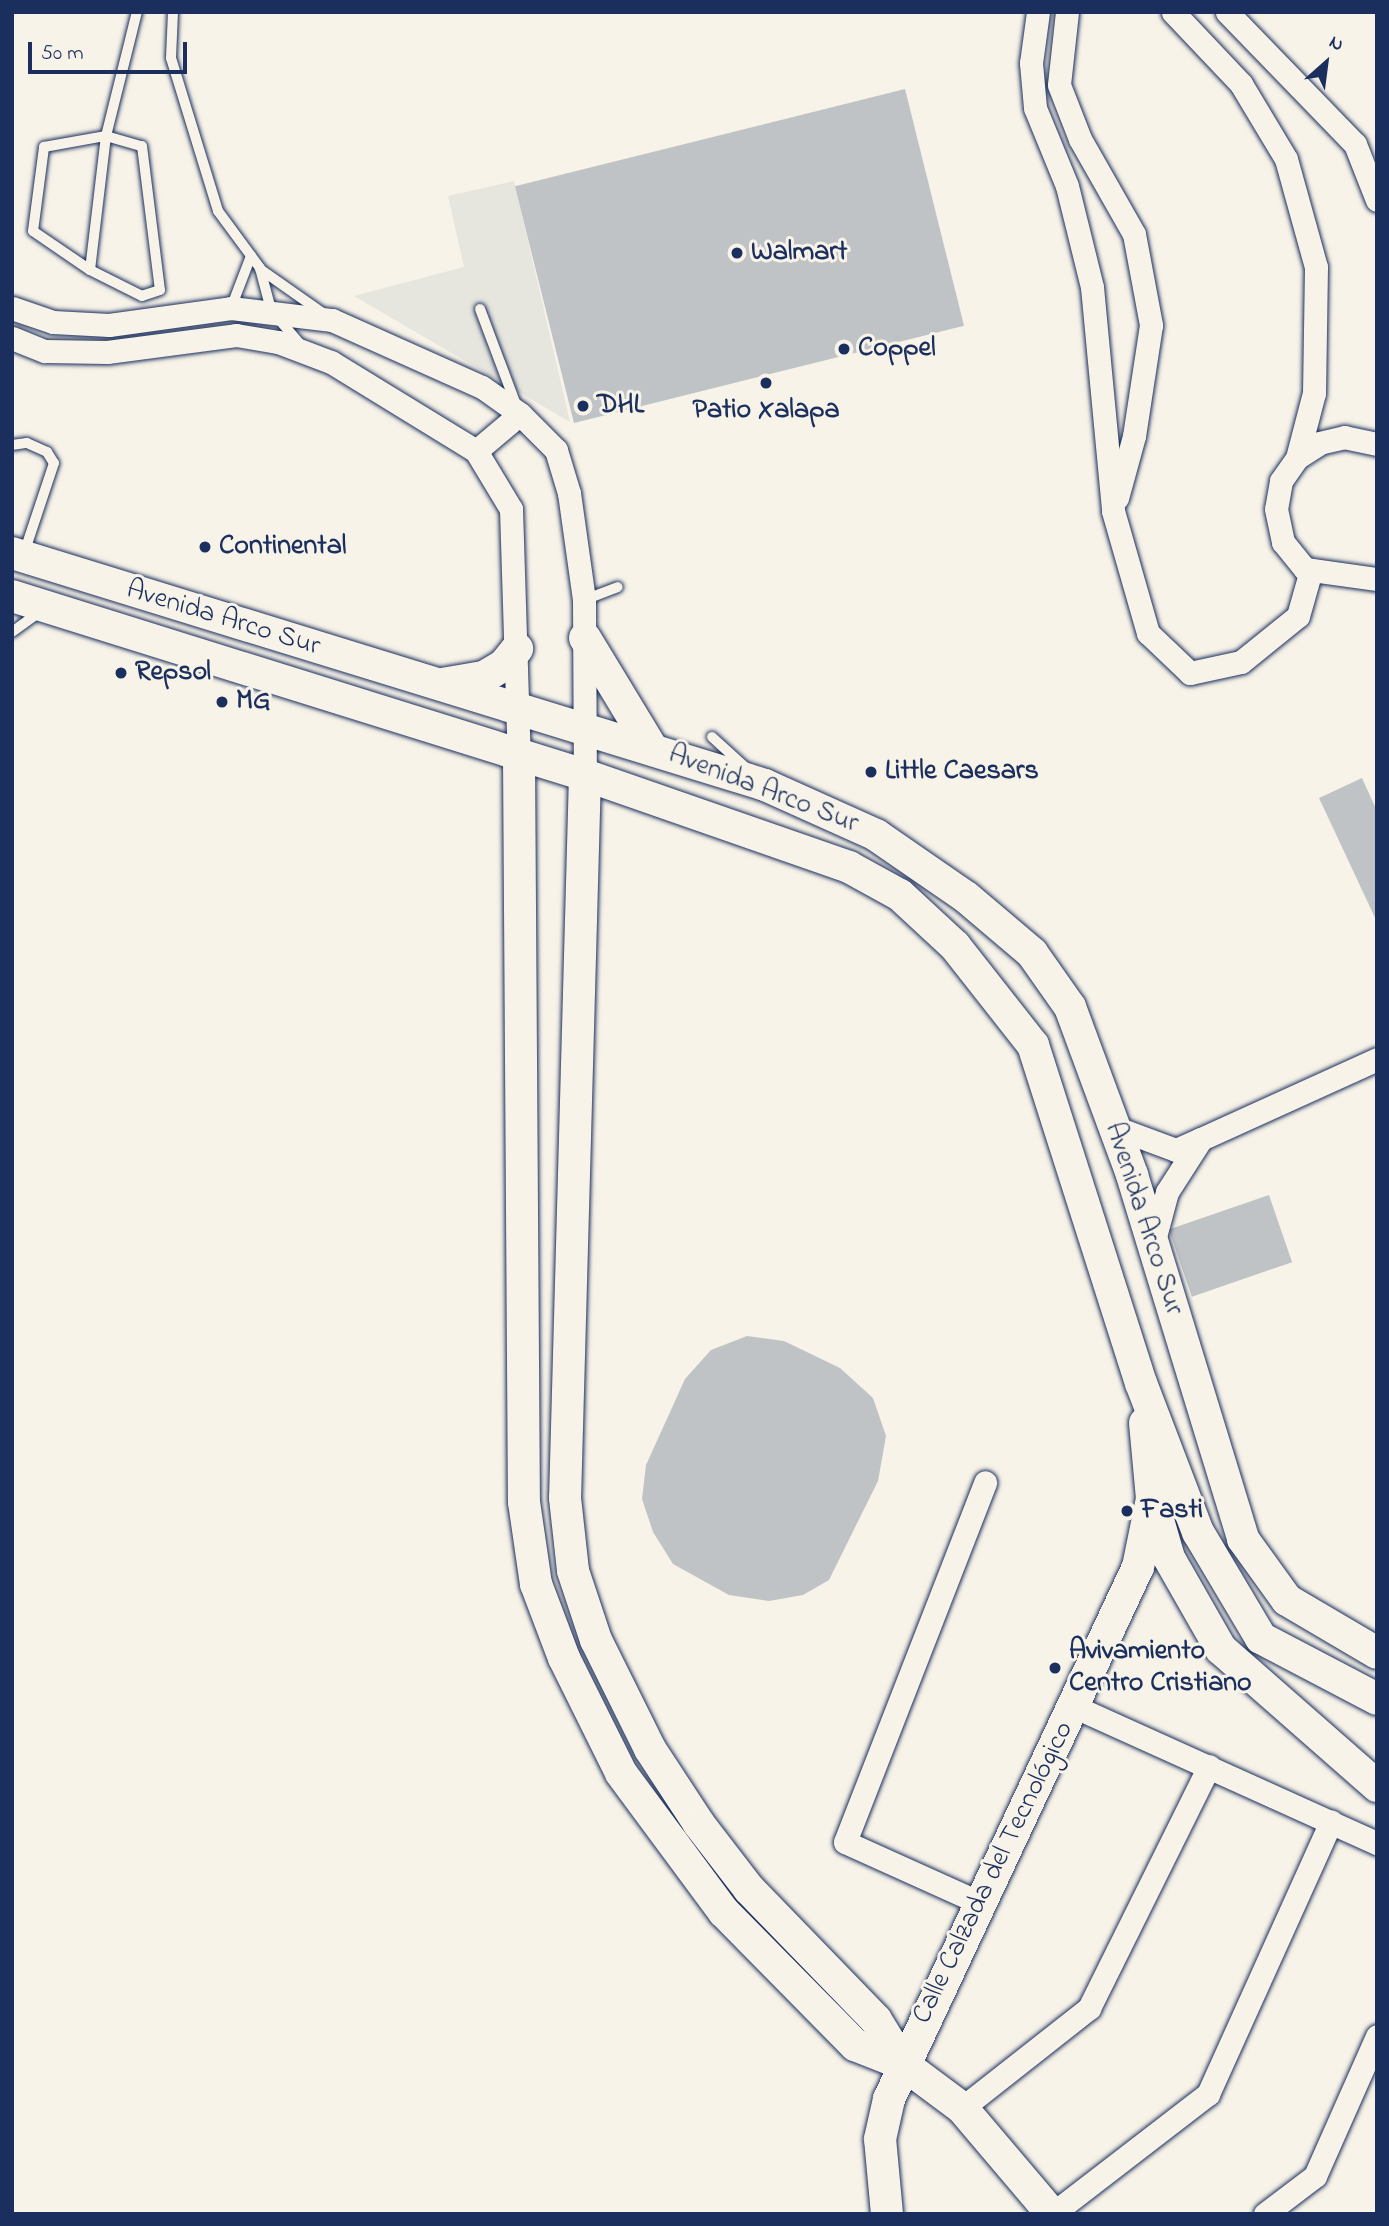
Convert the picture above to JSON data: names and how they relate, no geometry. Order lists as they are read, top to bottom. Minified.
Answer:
{"streets":{"street":["Avenida Arco Sur","Calle Calzada del Tecnológico"]},"places":["Walmart","Coppel","Patio Xalapa","DHL","Continental","Repsol","MG","Little Caesars","Fasti","Avivamiento Centro Cristiano"],"scale_bar":"50 m","north":"top right"}
